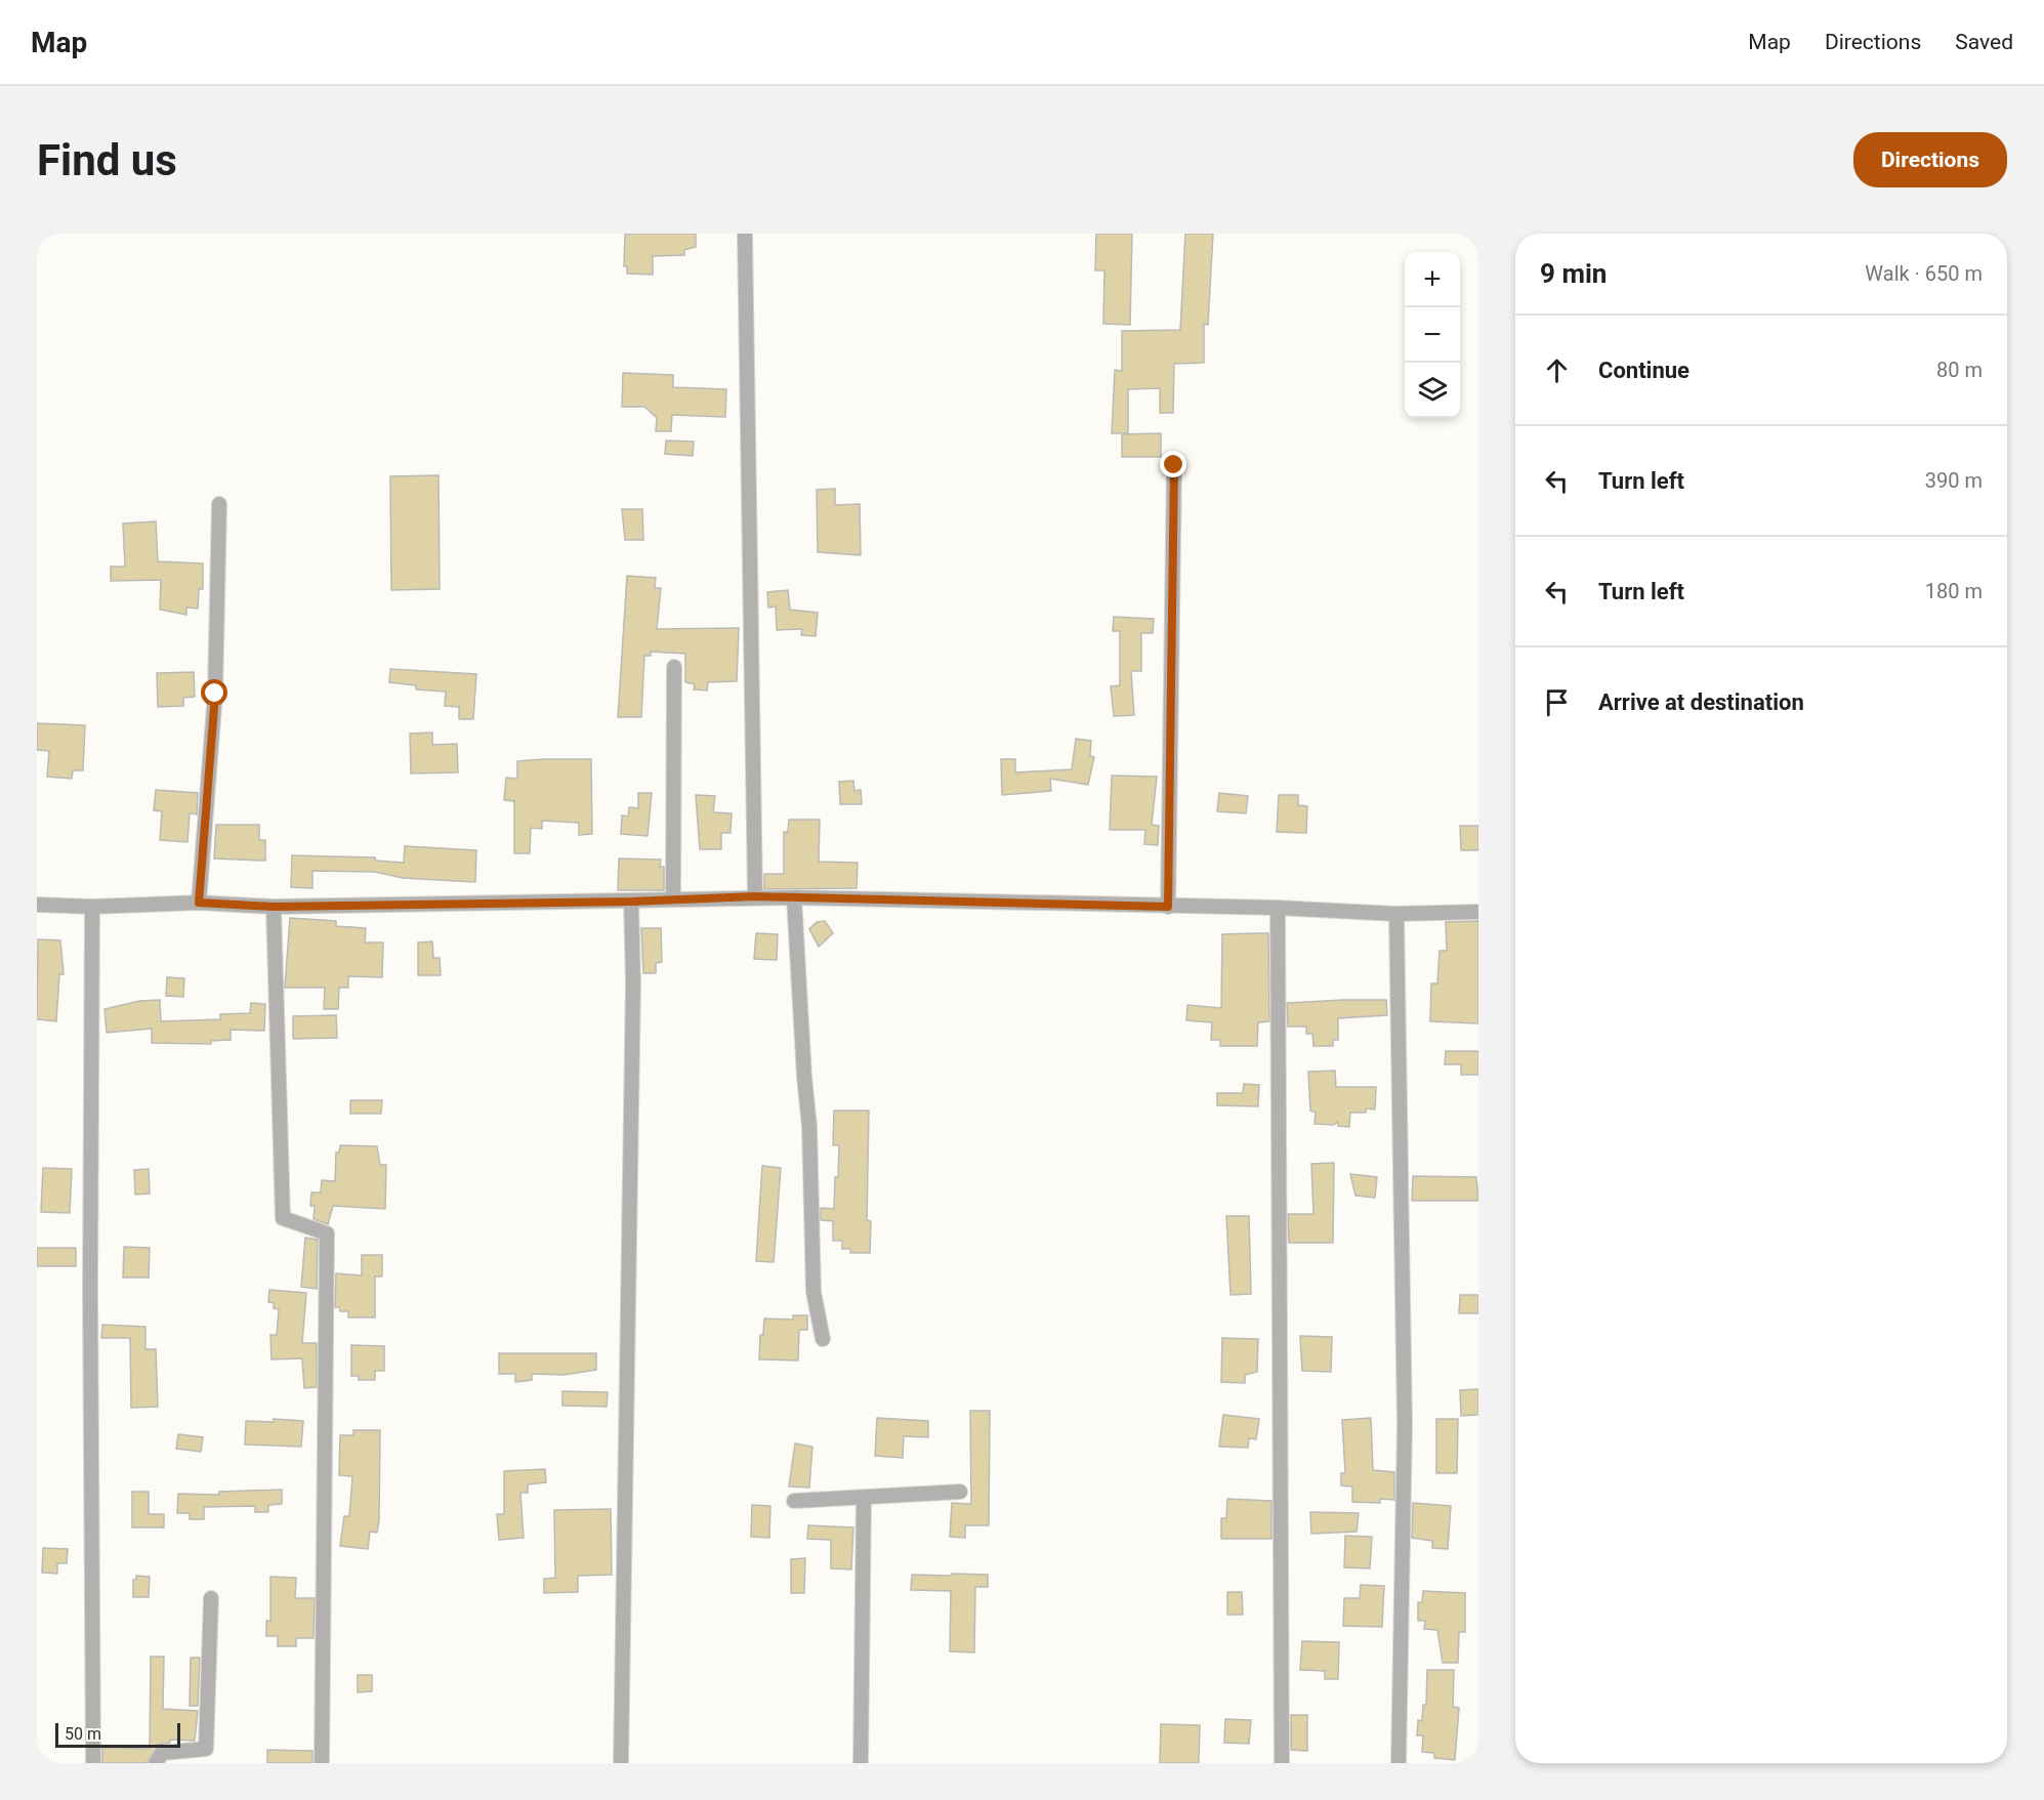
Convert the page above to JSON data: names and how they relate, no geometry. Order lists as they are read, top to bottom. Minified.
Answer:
{"scale_bar":"50 m","page":{"header":"Map","nav":["Map","Directions","Saved"],"buttons":"Directions","title":"Find us","heading":["9 min","Walk · 650 m"],"map_buttons":["+","−"],"list":[["Continue","80 m"],["Turn left","390 m"],["Turn left","180 m"],"Arrive at destination"],"scale":"50 m"}}
